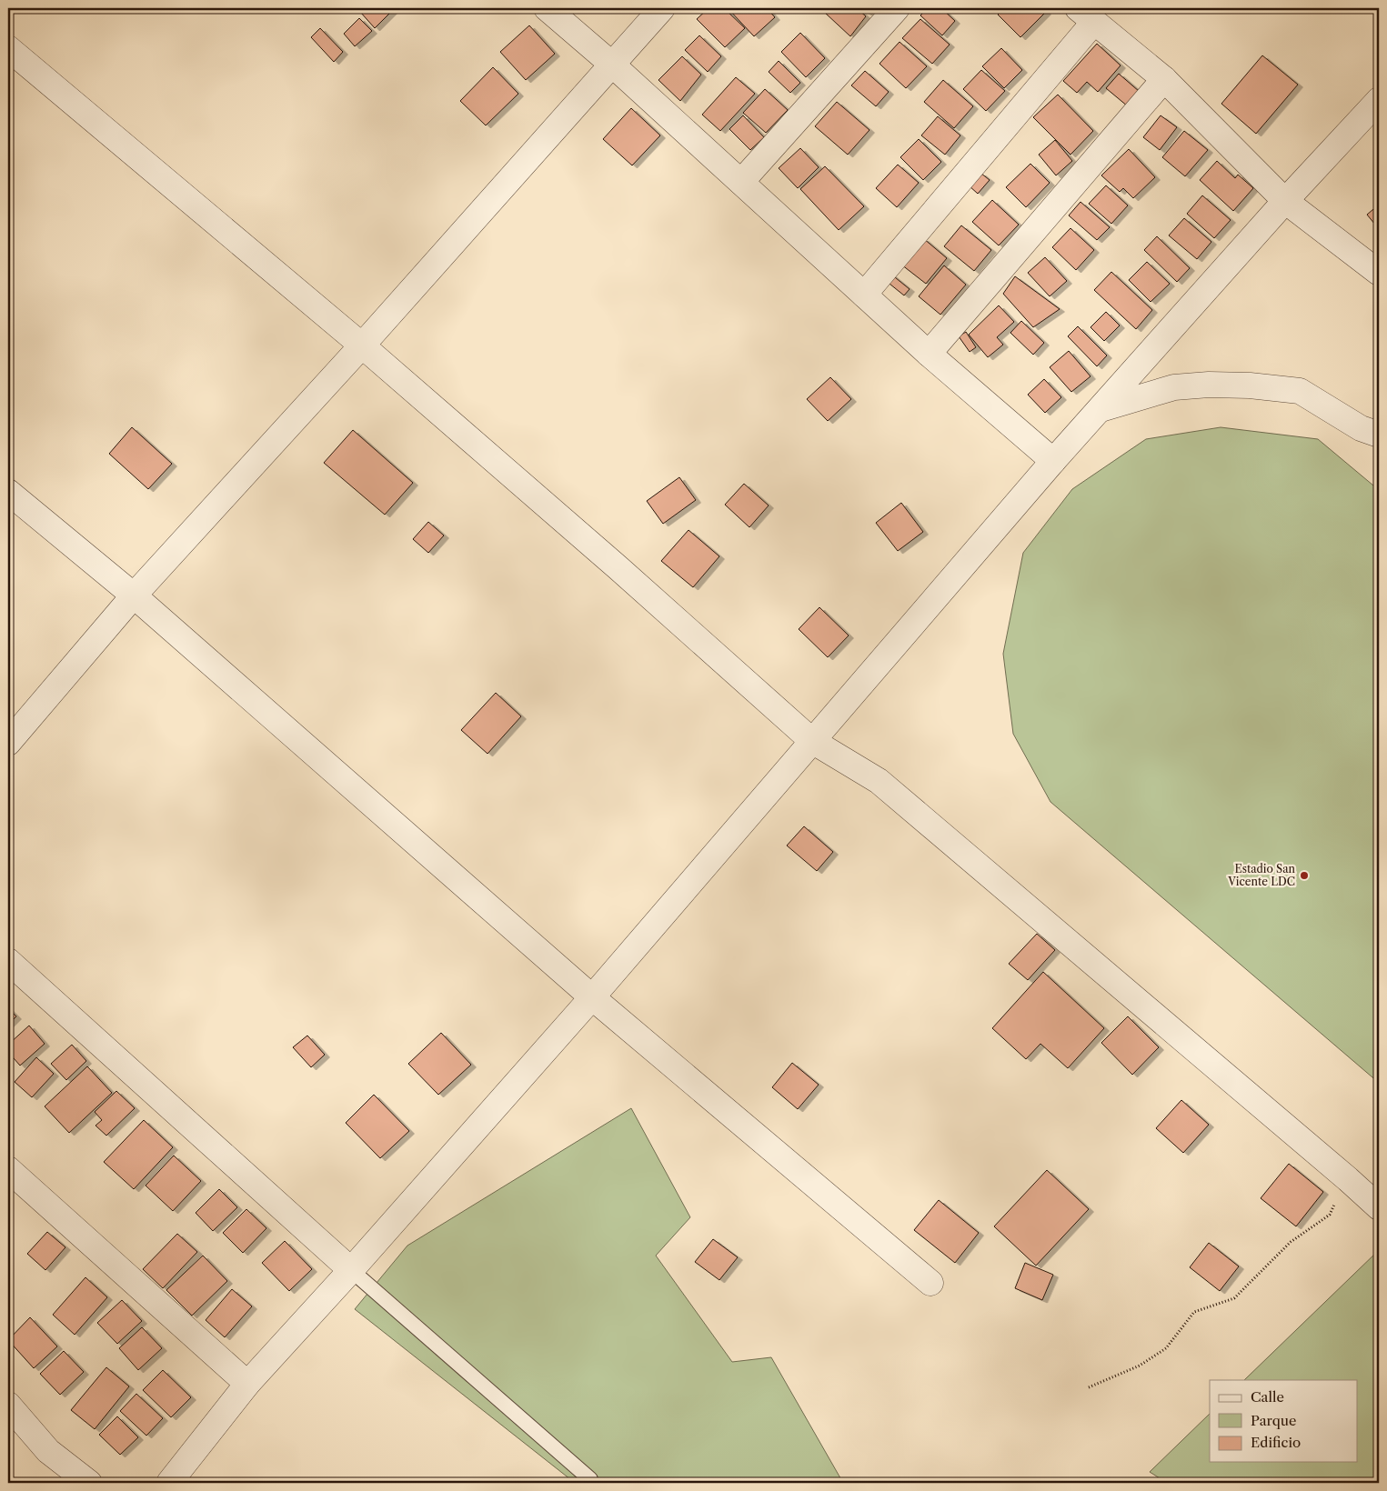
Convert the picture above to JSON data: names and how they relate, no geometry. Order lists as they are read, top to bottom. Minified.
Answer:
{"places":["Estadio San Vicente LDC"],"legend":["Calle","Parque","Edificio"]}
